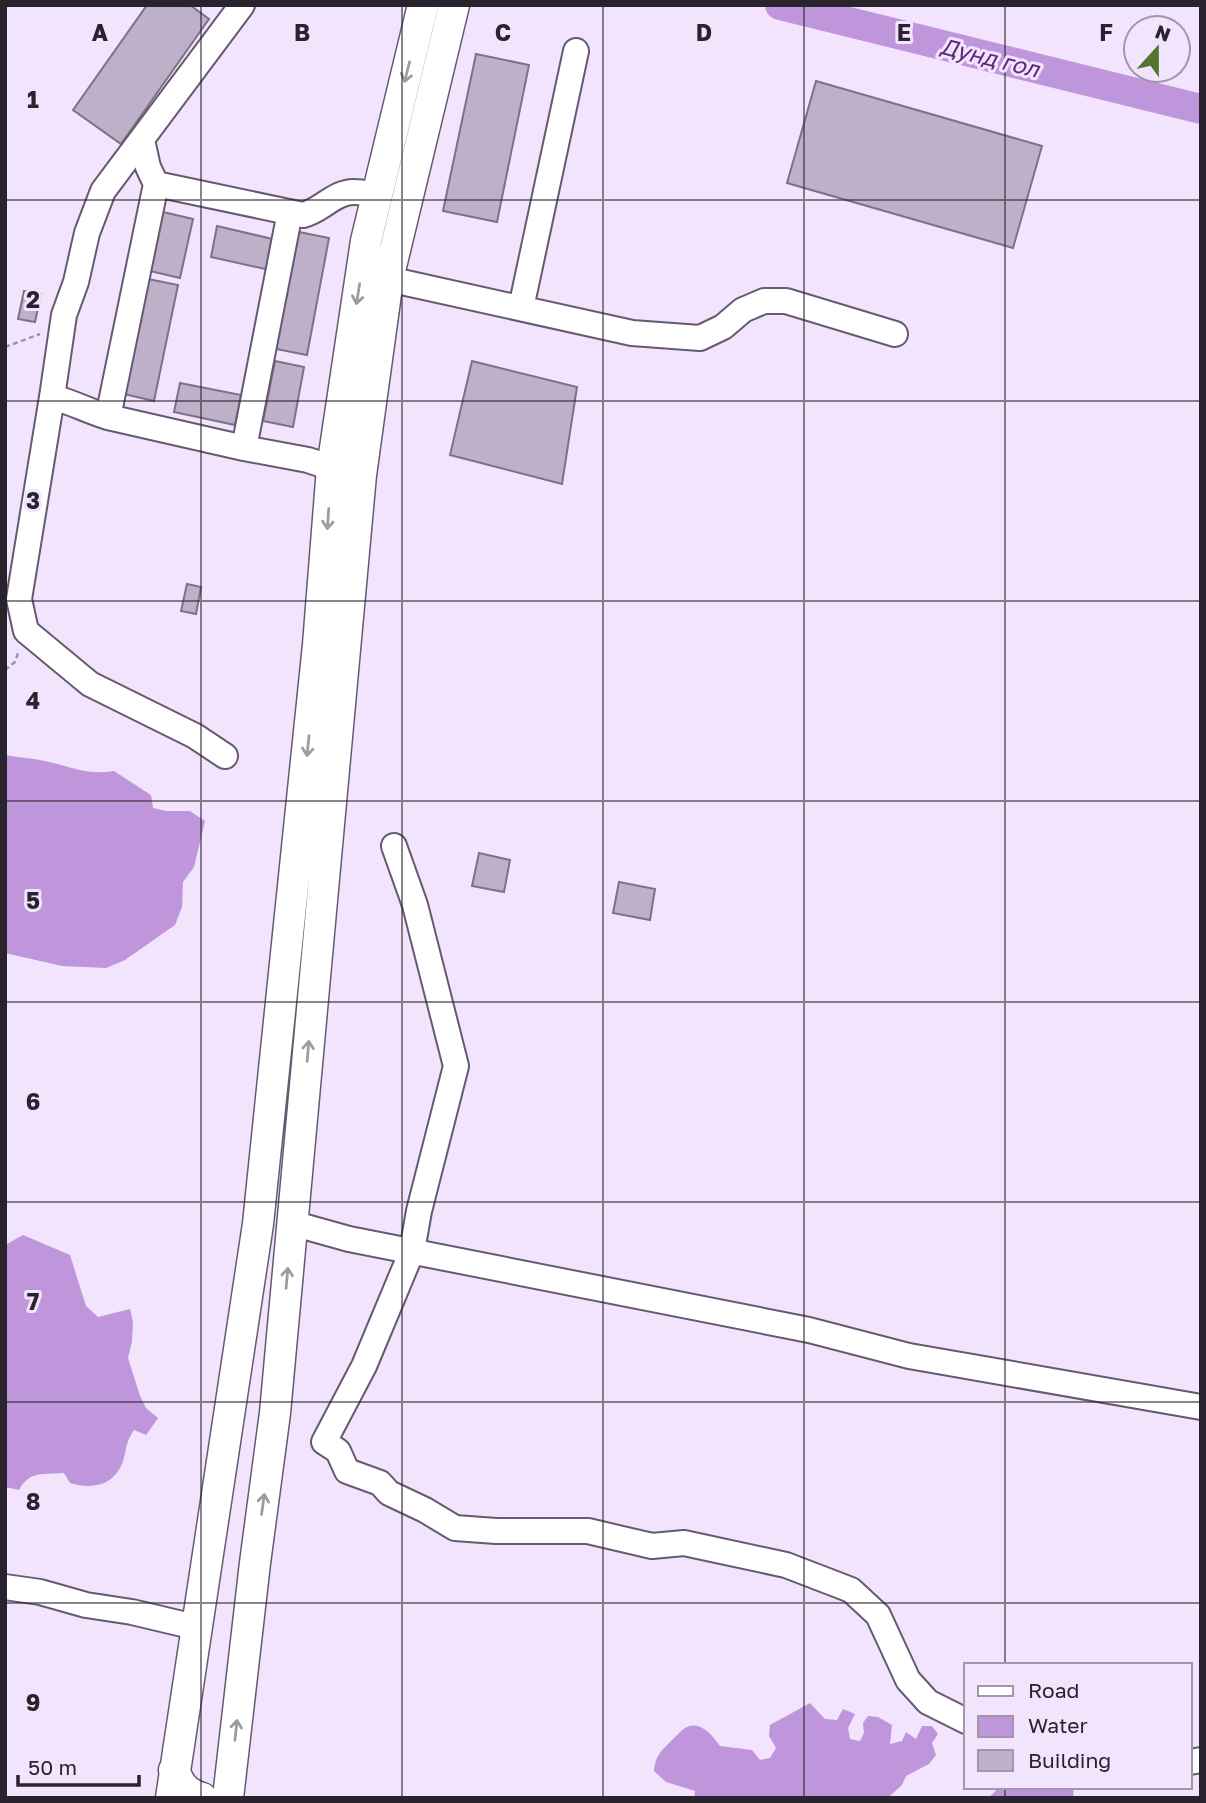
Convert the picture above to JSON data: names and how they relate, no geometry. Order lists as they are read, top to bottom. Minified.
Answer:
{"water":["Дунд гол"],"legend":["Road","Water","Building"],"scale_bar":"50 m","north":"top","grid":{"columns":["A","B","C","D","E","F"],"rows":["1","2","3","4","5","6","7","8","9"]}}
